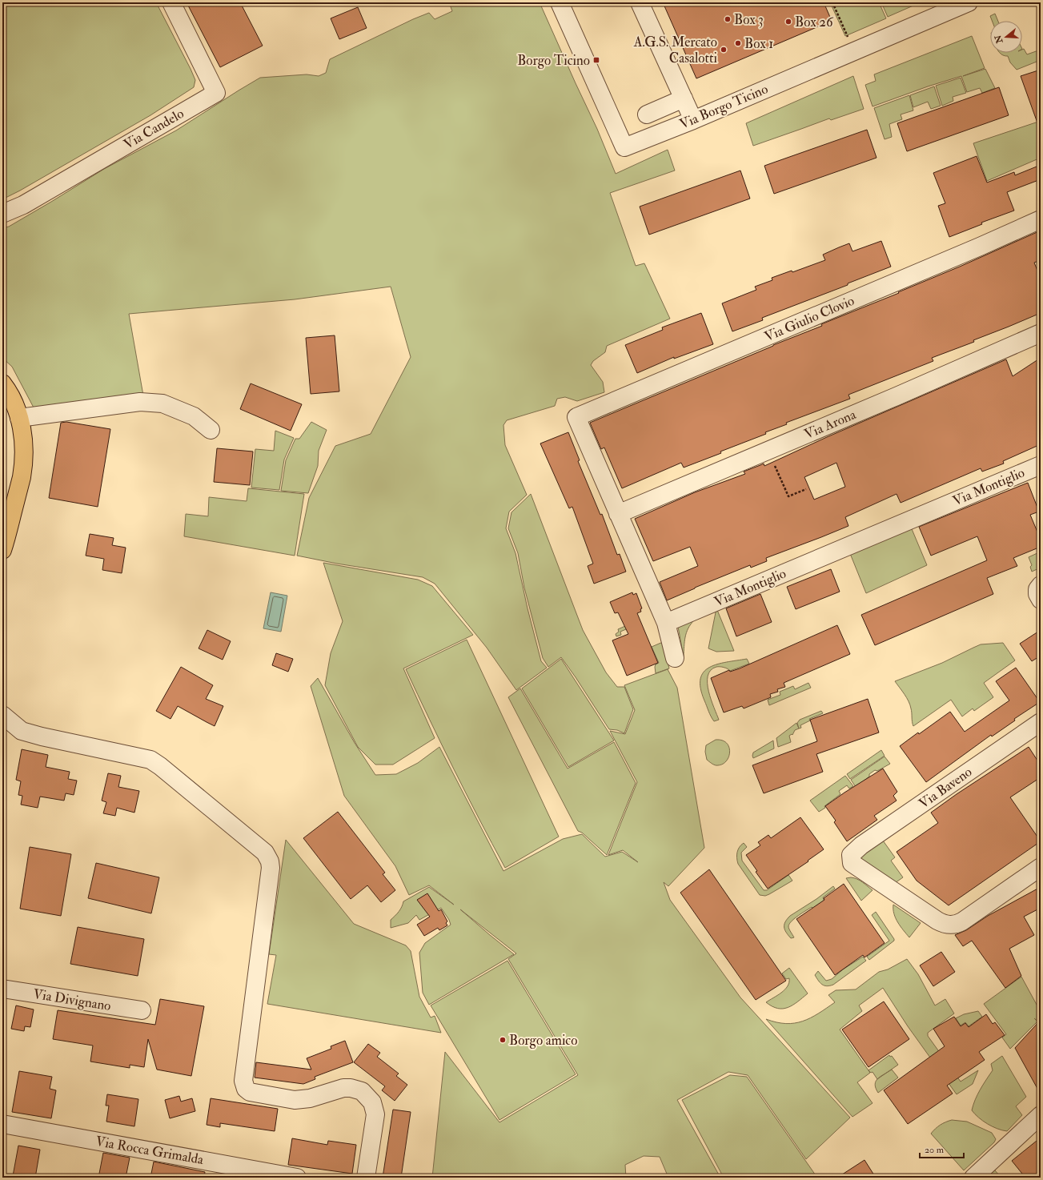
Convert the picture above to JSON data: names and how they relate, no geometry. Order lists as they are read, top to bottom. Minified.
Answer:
{"streets":{"street":["Via Borgo Ticino","Via Candelo","Via Giulio Clovio","Via Arona","Via Montiglio","Via Baveno","Via Divignano","Via Rocca Grimalda"]},"crossings":[["Via Giulio Clovio","Via Arona"]],"places":{"other":["Box 3","Box 26","Box 1","A.G.S. Mercato Casalotti","Borgo amico"],"transit":["Borgo Ticino"]},"scale_bar":"20 m","north":"left"}
